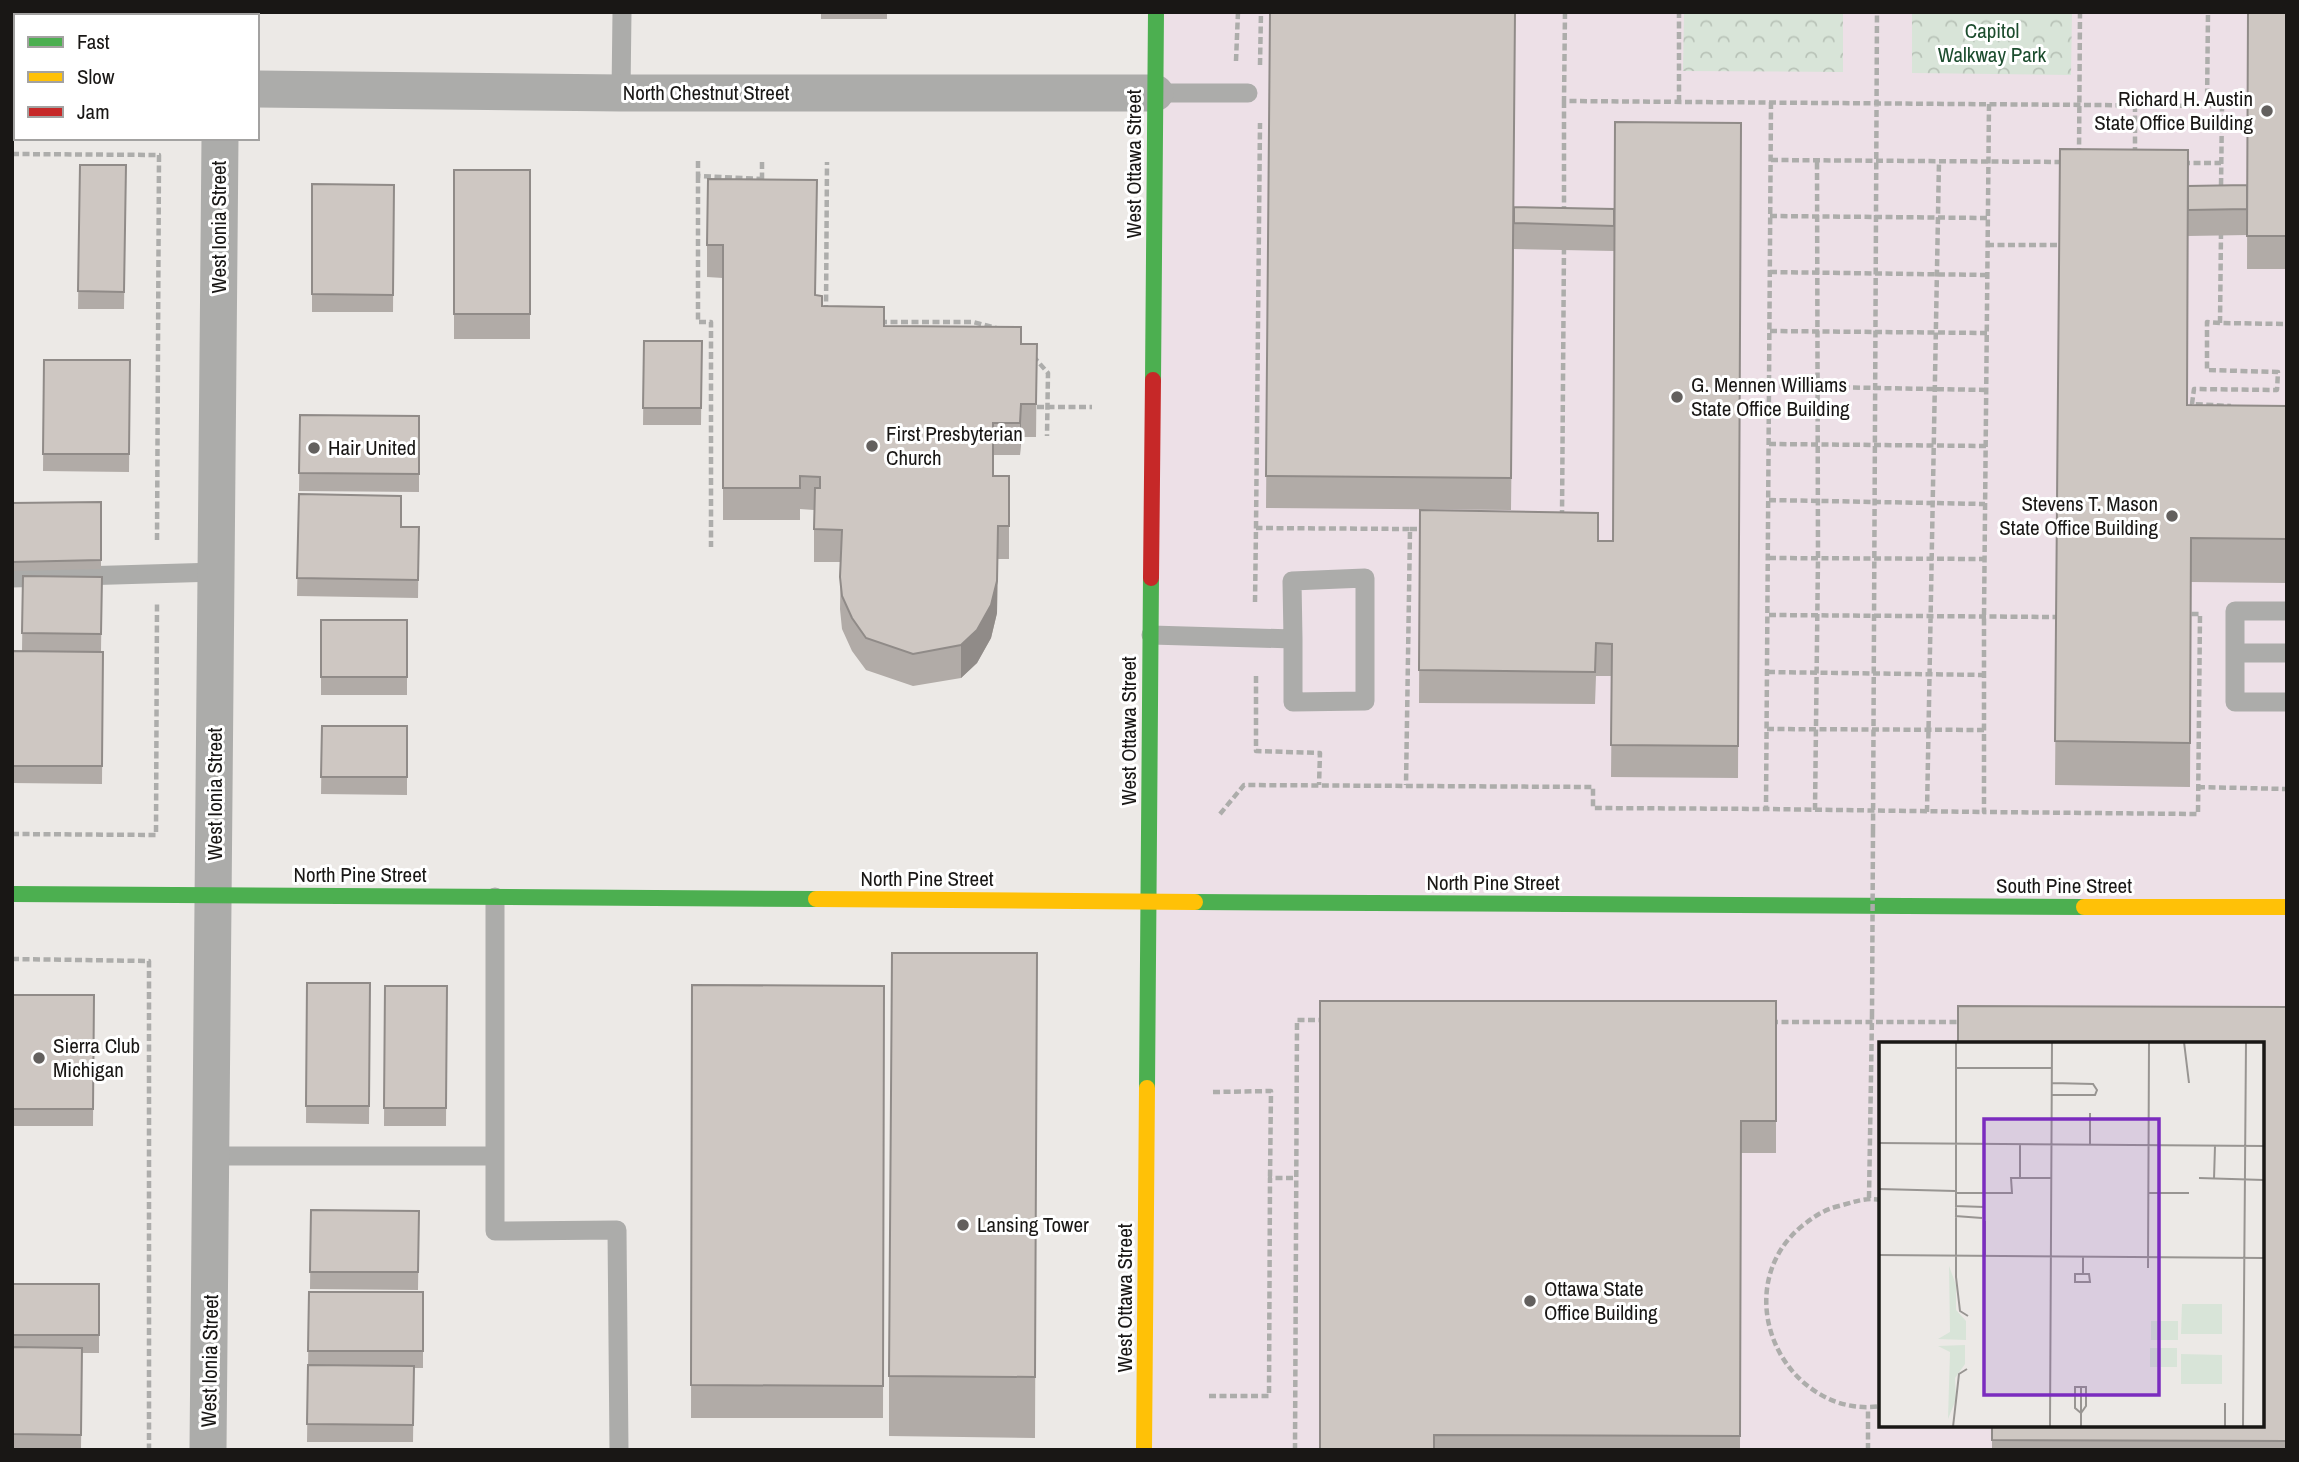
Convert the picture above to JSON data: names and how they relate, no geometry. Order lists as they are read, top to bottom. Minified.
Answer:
{"streets":{"street":["North Chestnut Street","West Ottawa Street","West Ionia Street","North Pine Street","South Pine Street"]},"crossings":[["North Chestnut Street","West Ottawa Street"],["West Ottawa Street","North Pine Street"],["West Ionia Street","North Pine Street"],["North Pine Street","South Pine Street"]],"parks":["Capitol Walkway Park"],"places":["Richard H. Austin State Office Building","G. Mennen Williams State Office Building","First Presbyterian Church","Hair United","Stevens T. Mason State Office Building","Sierra Club Michigan","Lansing Tower","Ottawa State Office Building"],"legend":["Fast","Slow","Jam"]}
